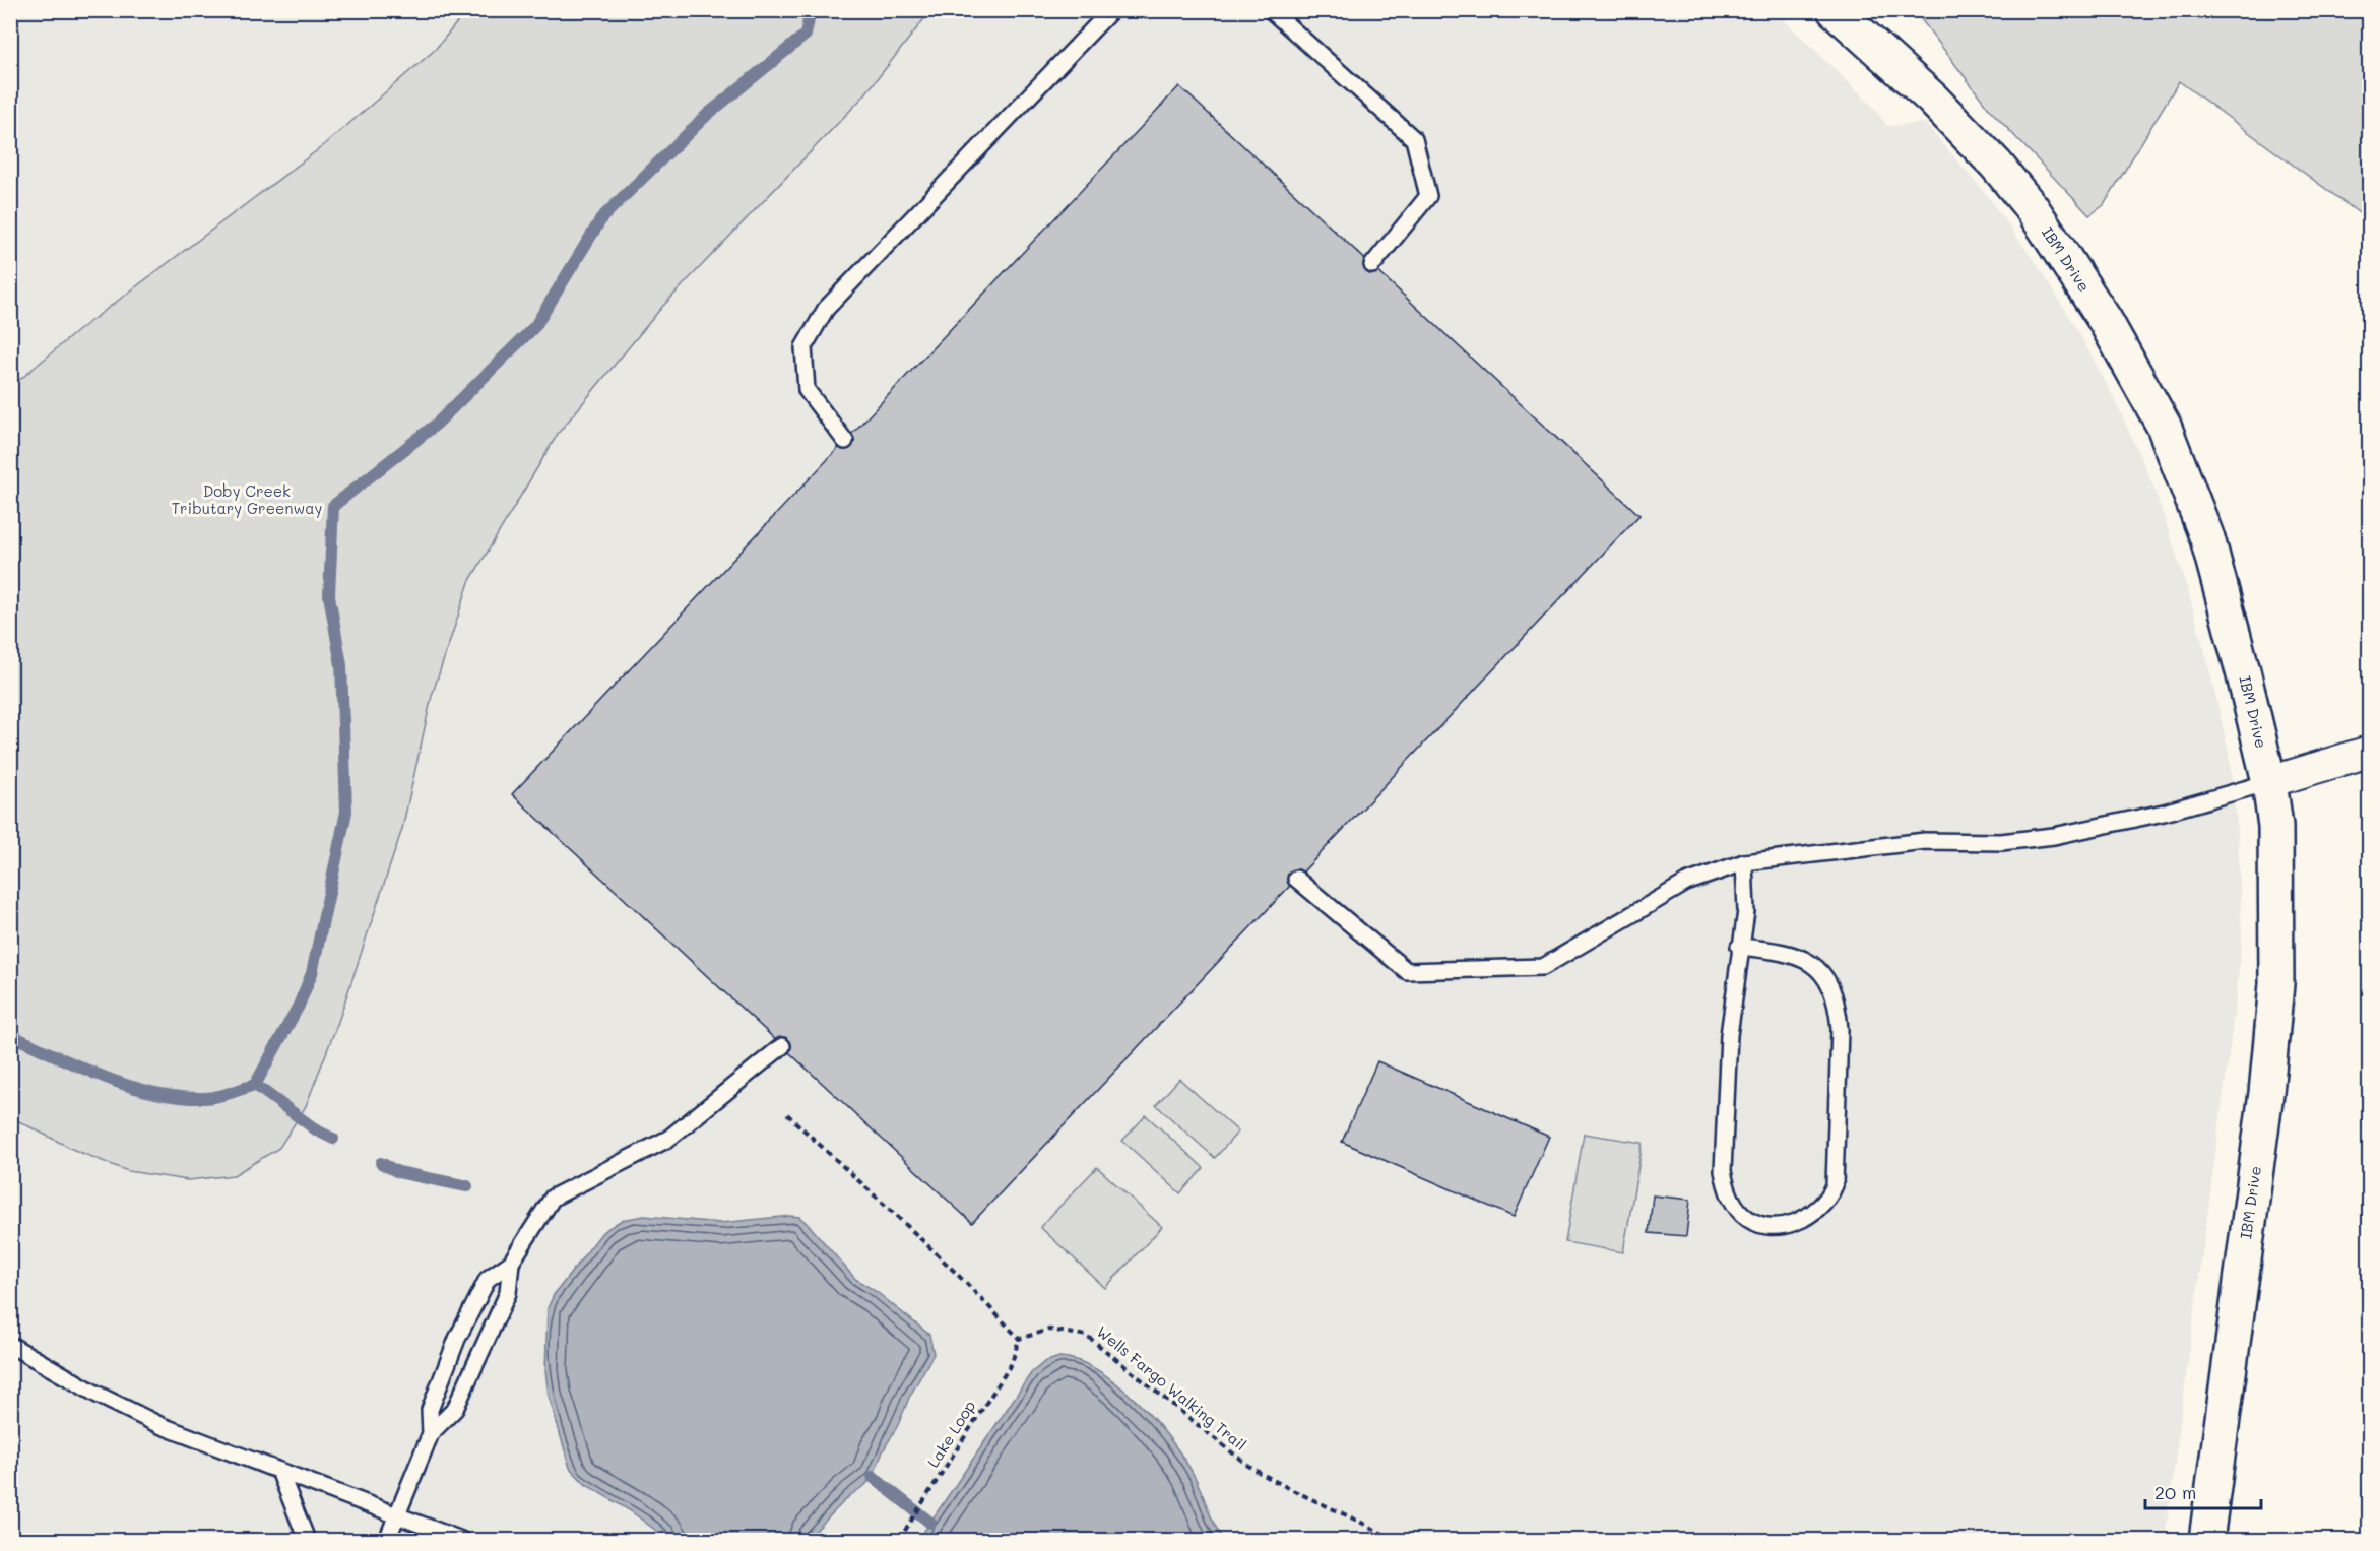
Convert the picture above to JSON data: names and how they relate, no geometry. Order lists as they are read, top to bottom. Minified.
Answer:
{"streets":{"street":["IBM Drive"],"path":["Wells Fargo Walking Trail","Lake Loop"]},"crossings":[["Wells Fargo Walking Trail","Lake Loop"]],"parks":["Doby Creek Tributary Greenway"],"scale_bar":"20 m"}
